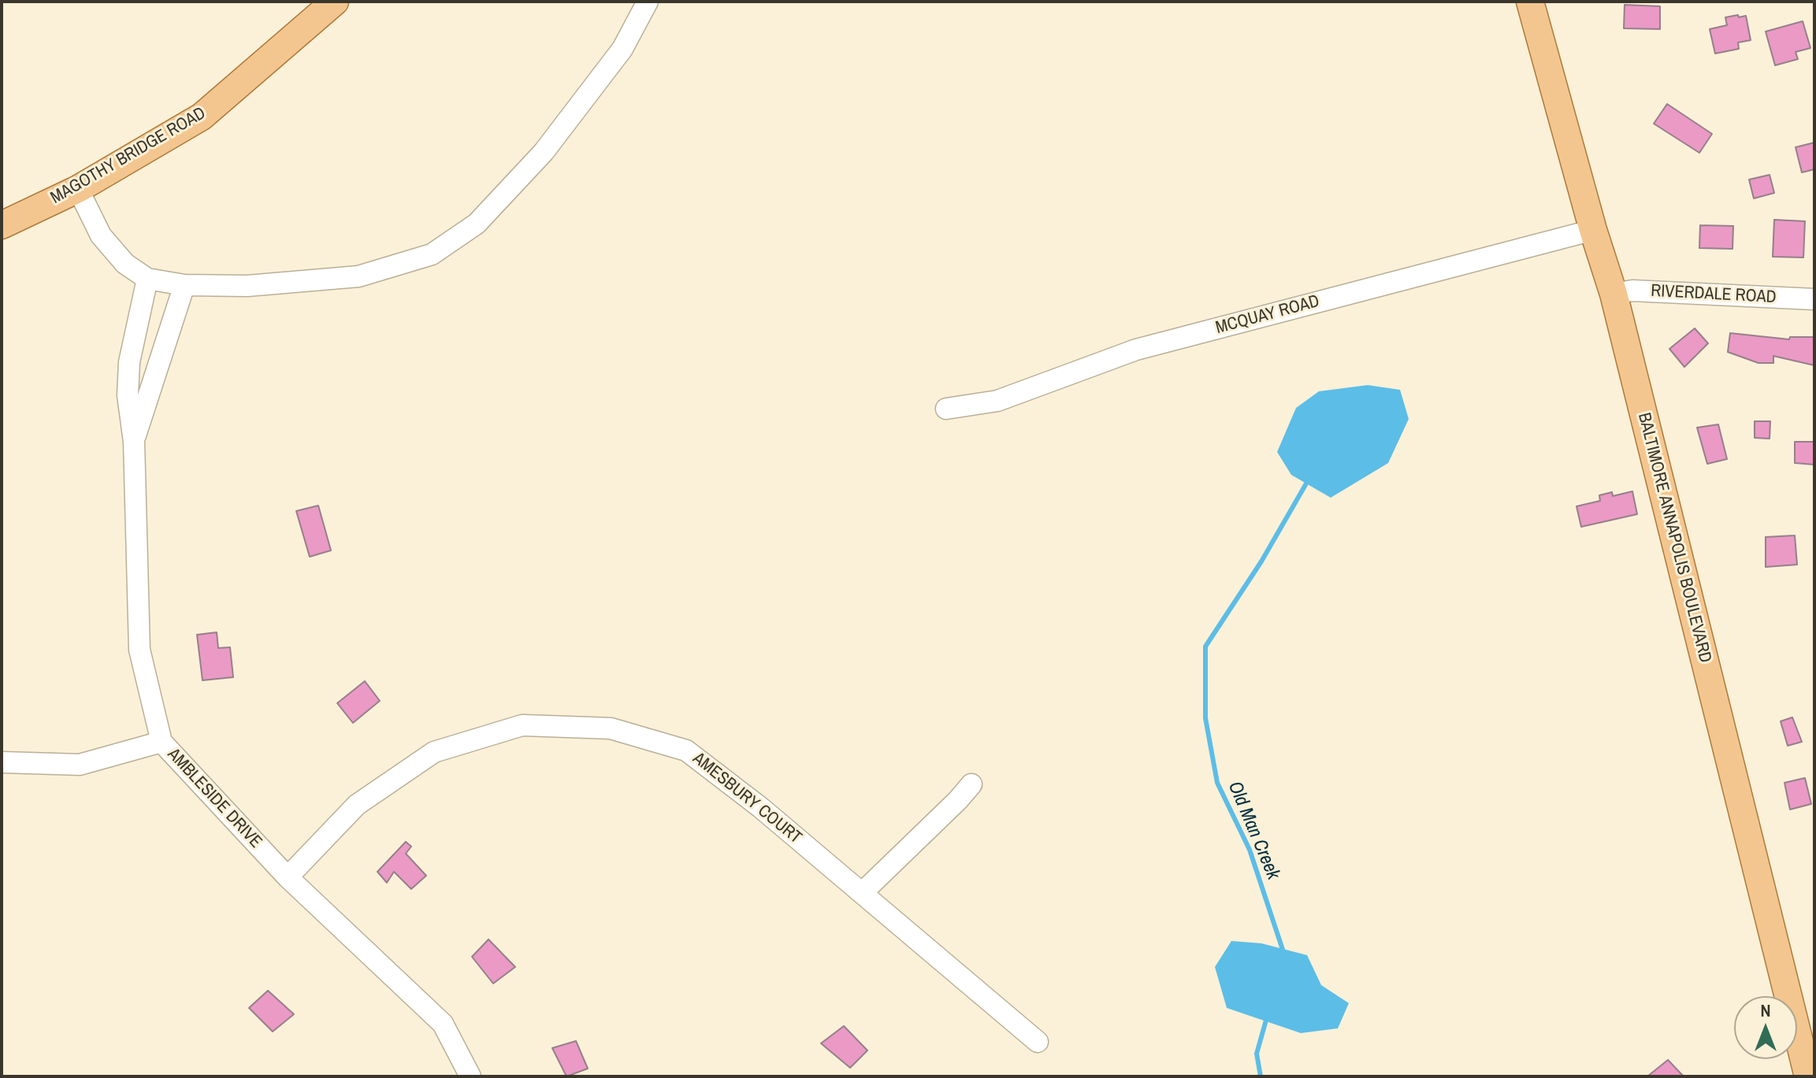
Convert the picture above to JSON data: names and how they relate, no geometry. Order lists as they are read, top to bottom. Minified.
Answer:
{"streets":{"main road":["MAGOTHY BRIDGE ROAD","BALTIMORE ANNAPOLIS BOULEVARD"],"street":["RIVERDALE ROAD","MCQUAY ROAD","AMBLESIDE DRIVE","AMESBURY COURT"]},"crossings":[["RIVERDALE ROAD","BALTIMORE ANNAPOLIS BOULEVARD"],["MCQUAY ROAD","BALTIMORE ANNAPOLIS BOULEVARD"],["AMBLESIDE DRIVE","AMESBURY COURT"]],"water":["Old Man Creek"],"north":"top"}
